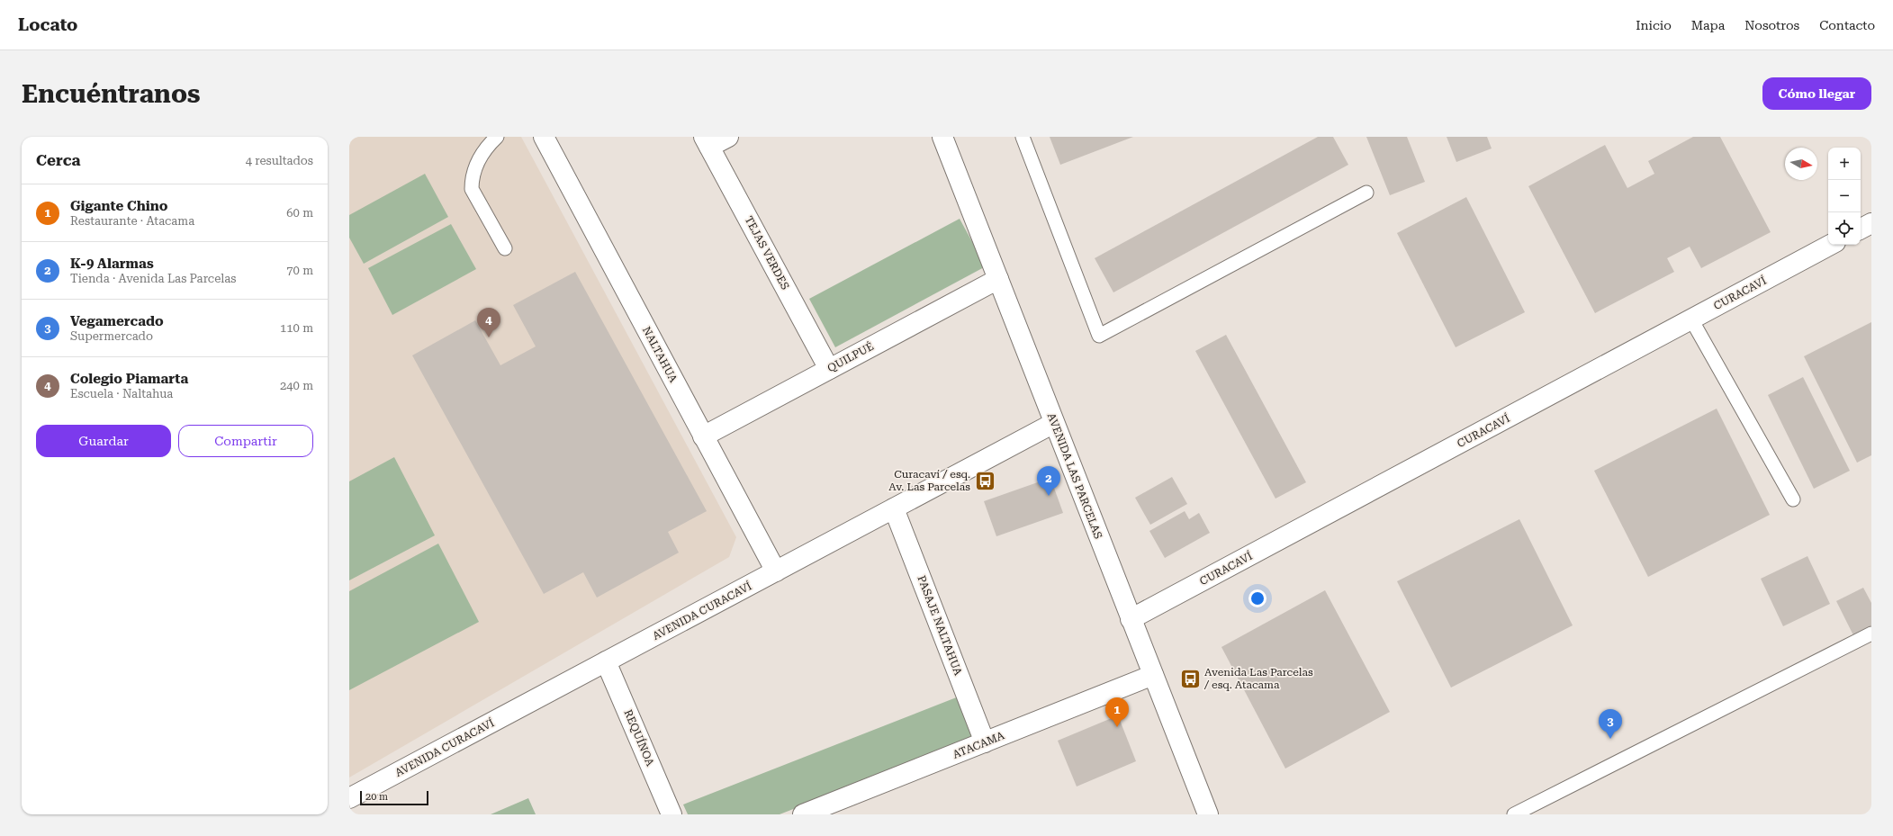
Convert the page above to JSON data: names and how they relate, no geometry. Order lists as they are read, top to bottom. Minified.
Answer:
{"streets":{"street":["TEJAS VERDES","CURACAVÍ","NALTAHUA","QUILPUÉ","AVENIDA LAS PARCELAS","AVENIDA CURACAVÍ","PASAJE NALTAHUA","REQUÍNOA","ATACAMA"]},"crossings":[["TEJAS VERDES","QUILPUÉ"],["CURACAVÍ","AVENIDA LAS PARCELAS"],["NALTAHUA","QUILPUÉ"],["NALTAHUA","AVENIDA CURACAVÍ"],["QUILPUÉ","AVENIDA LAS PARCELAS"],["AVENIDA LAS PARCELAS","AVENIDA CURACAVÍ"],["AVENIDA LAS PARCELAS","ATACAMA"],["AVENIDA CURACAVÍ","PASAJE NALTAHUA"],["AVENIDA CURACAVÍ","REQUÍNOA"],["PASAJE NALTAHUA","ATACAMA"]],"places":{"bus stop":["Curacaví / esq. Av. Las Parcelas","Avenida Las Parcelas / esq. Atacama"]},"scale_bar":"20 m","north":"right","page":{"header":"Locato","nav":["Inicio","Mapa","Nosotros","Contacto"],"buttons":["Cómo llegar",["Guardar","Compartir"]],"title":"Encuéntranos","heading":["Cerca","4 resultados"],"map_buttons":["+","−"],"list":[{"mark":"1","name":"Gigante Chino","note":"Restaurante · Atacama","value":"60 m"},{"mark":"2","name":"K-9 Alarmas","note":"Tienda · Avenida Las Parcelas","value":"70 m"},{"mark":"3","name":"Vegamercado","note":"Supermercado","value":"110 m"},{"mark":"4","name":"Colegio Piamarta","note":"Escuela · Naltahua","value":"240 m"}],"pins":["4","2","1","3"],"scale":"20 m"}}
